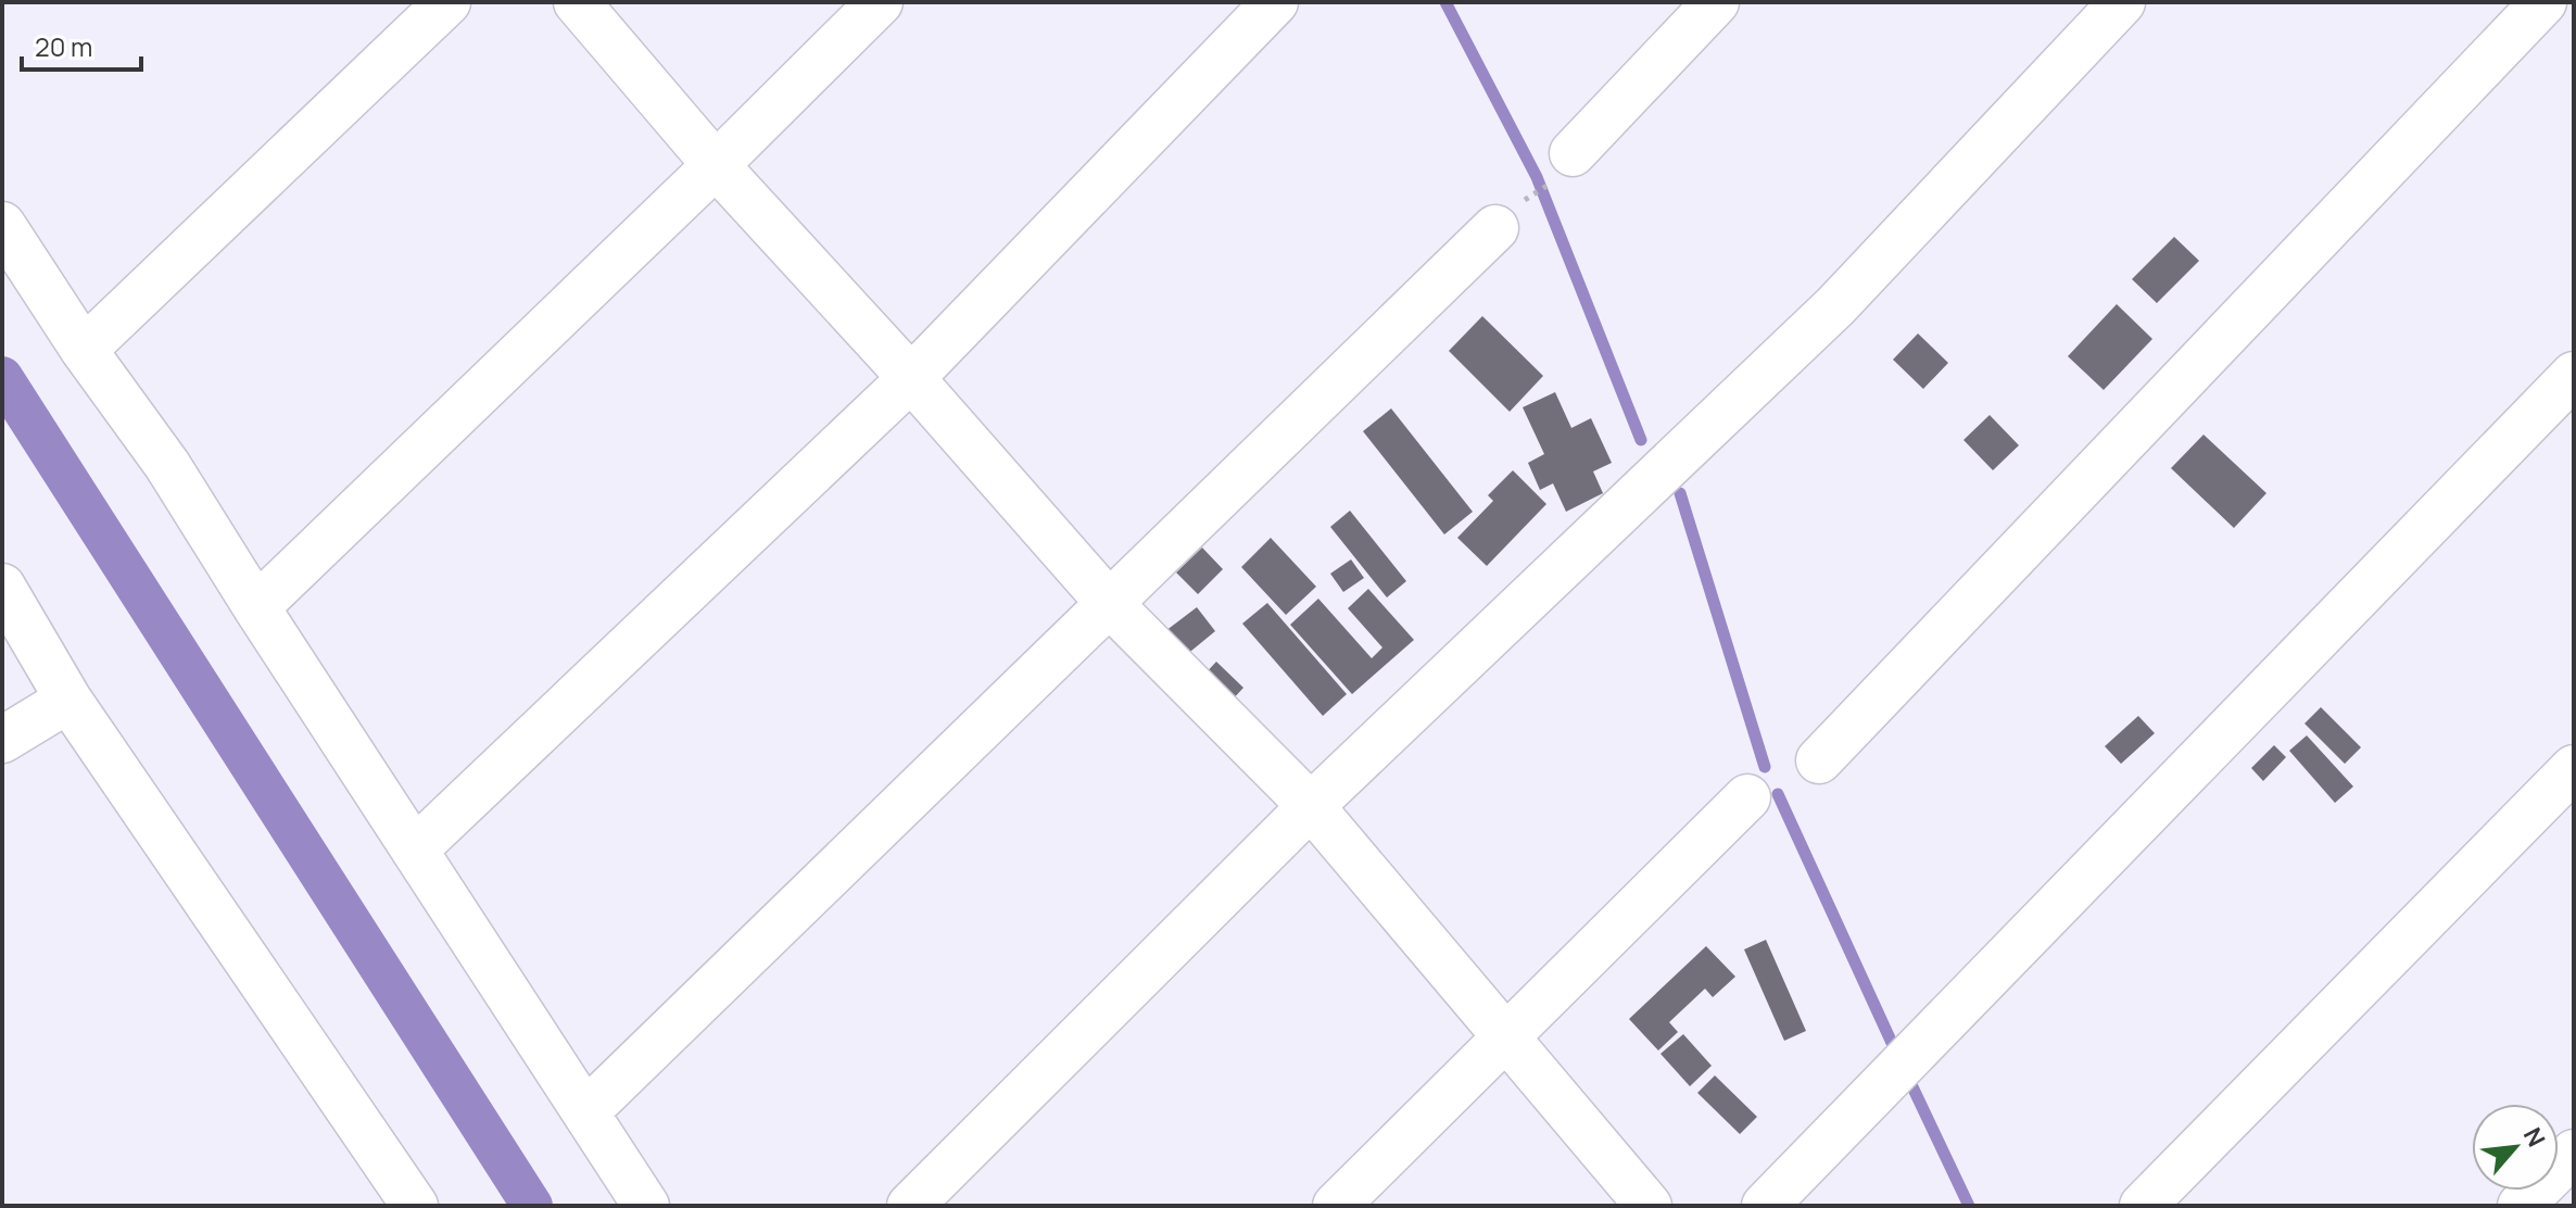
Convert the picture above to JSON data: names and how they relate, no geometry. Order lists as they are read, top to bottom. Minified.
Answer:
{"scale_bar":"20 m","north":"top right"}
